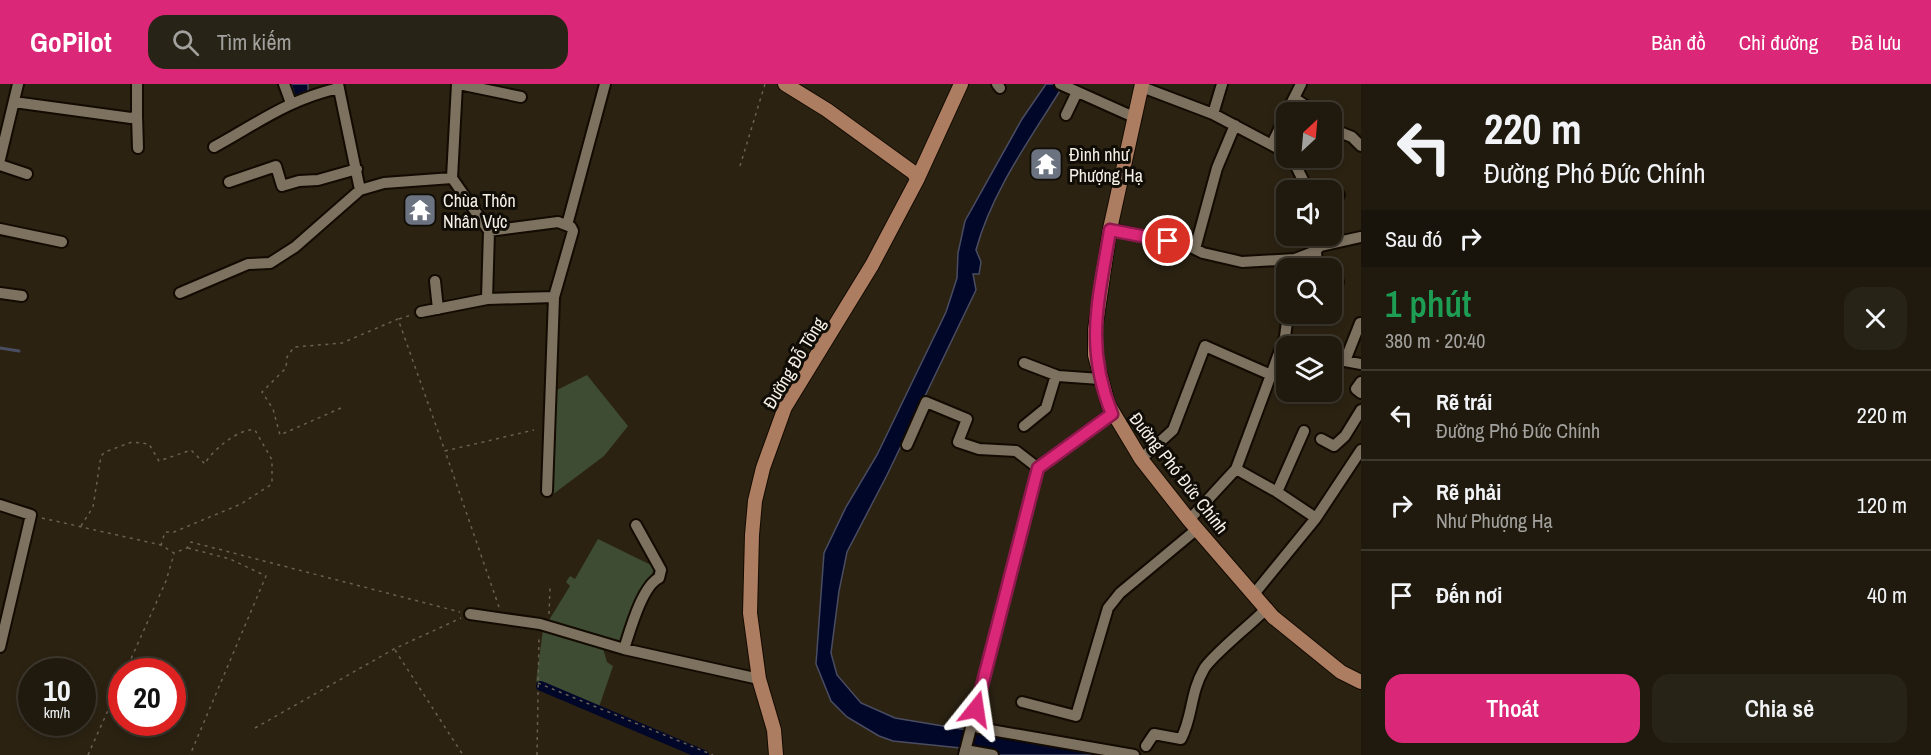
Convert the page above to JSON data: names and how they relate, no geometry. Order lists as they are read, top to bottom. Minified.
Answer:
{"streets":{"main road":["Đường Đỗ Tông","Đường Phó Đức Chính"]},"places":{"temple":["Đình như Phượng Hạ","Chùa Thôn Nhân Vực"]},"north":"top right","page":{"header":"GoPilot","search":"Tìm kiếm","nav":["Bản đồ","Chỉ đường","Đã lưu"],"turn":["220 m","Đường Phó Đức Chính"],"then":"Sau đó","heading":["1 phút","380 m · 20:40"],"list":[{"name":"Rẽ trái","note":"Đường Phó Đức Chính","value":"220 m"},{"name":"Rẽ phải","note":"Như Phượng Hạ","value":"120 m"},{"name":"Đến nơi","value":"40 m"}],"speed":"10 km/h","limit":"20","buttons":["Thoát","Chia sẻ"]}}
